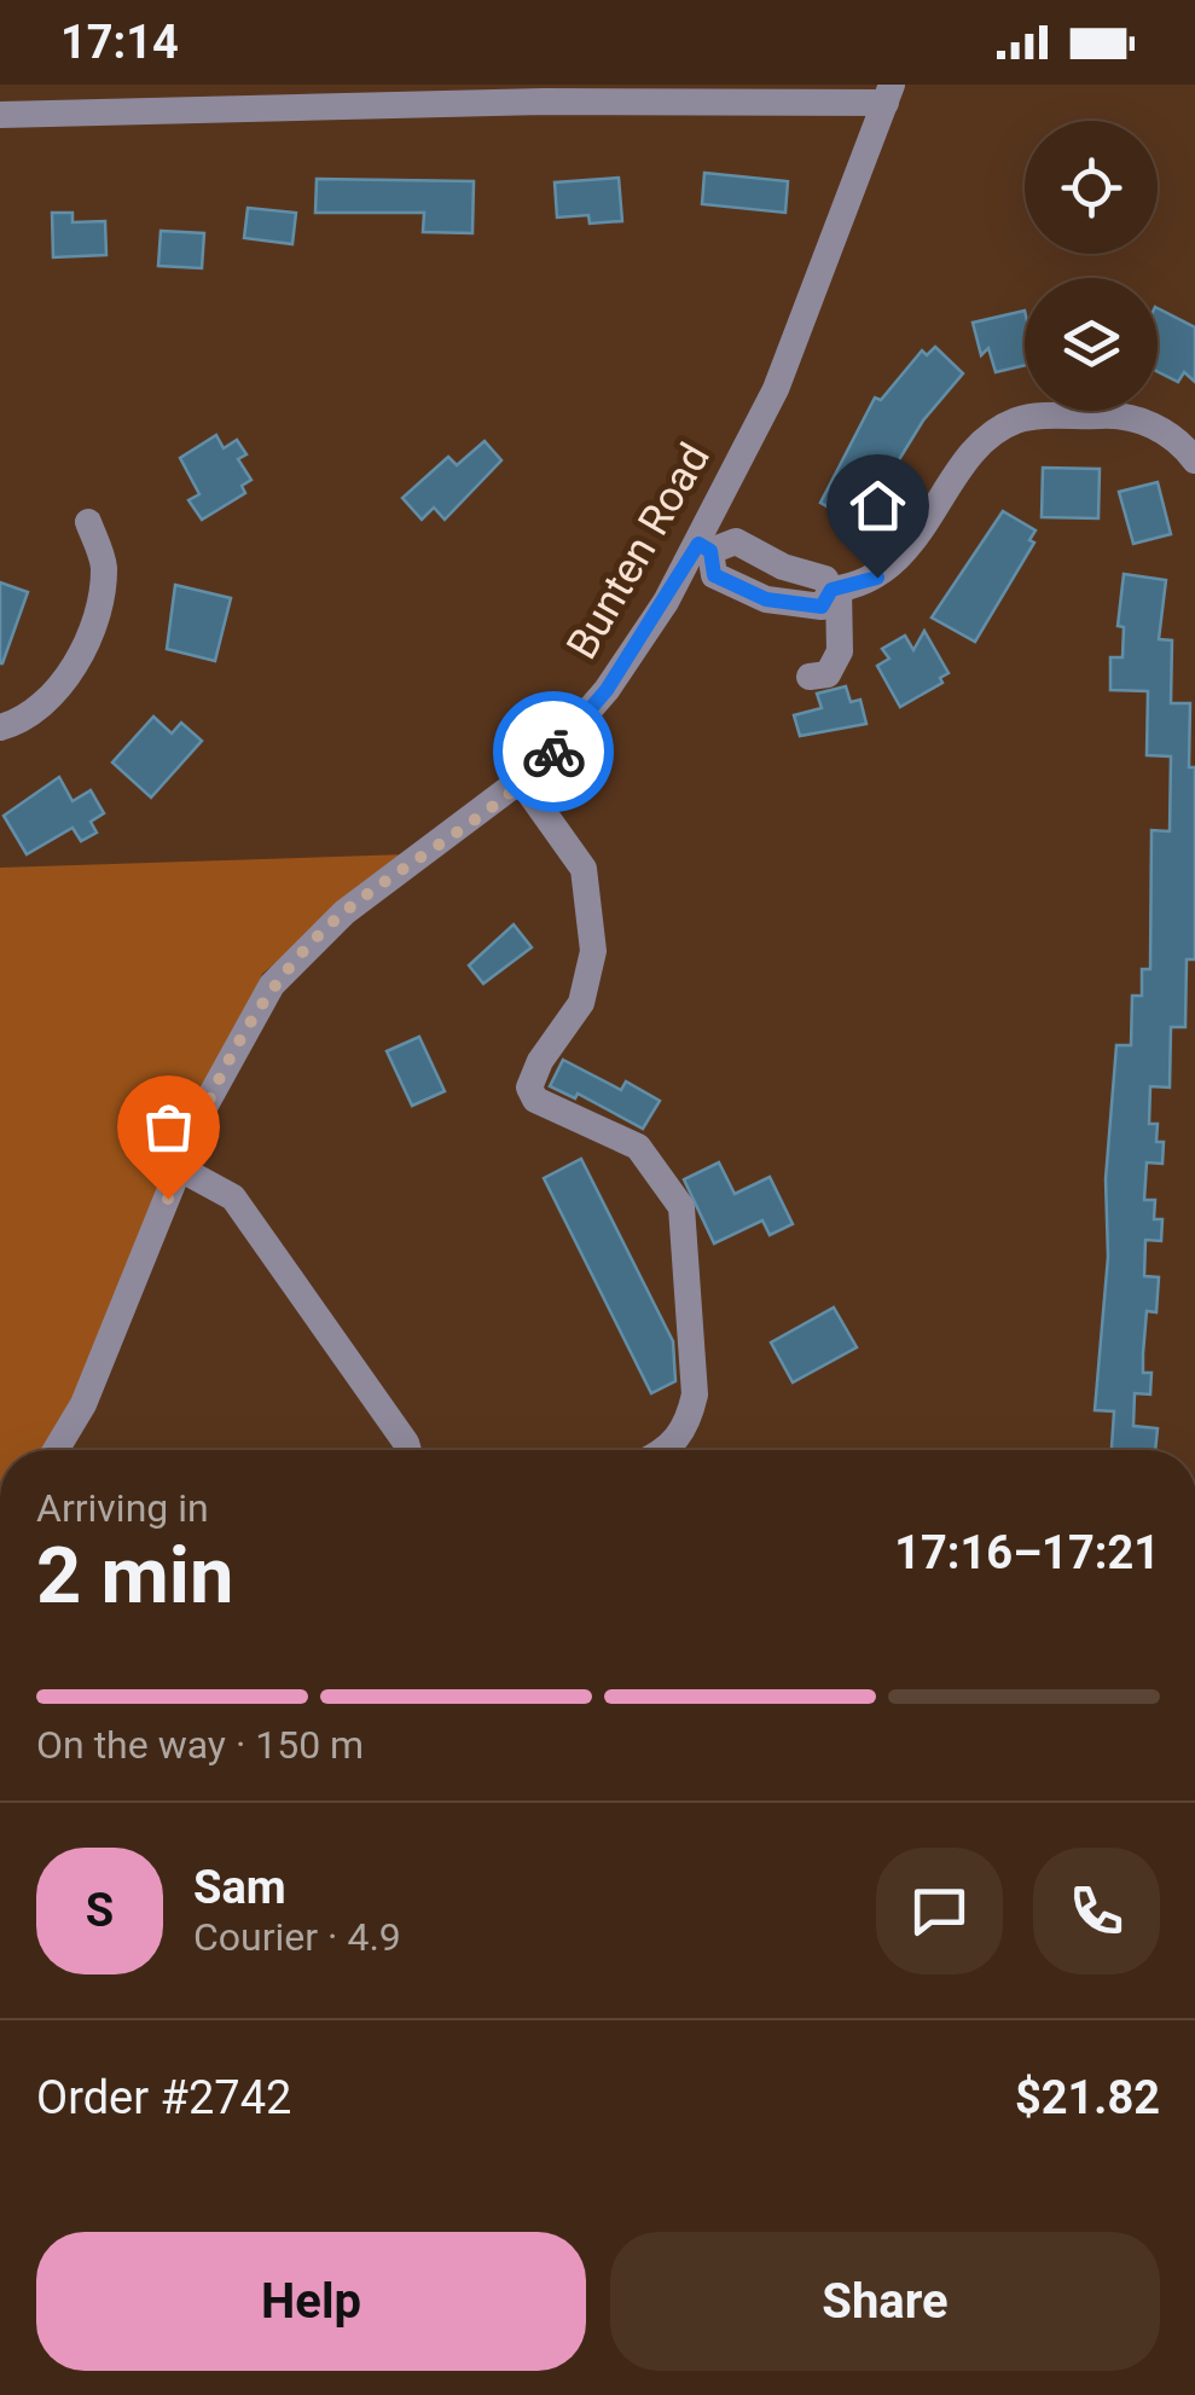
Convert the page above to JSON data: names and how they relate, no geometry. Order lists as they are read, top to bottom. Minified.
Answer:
{"streets":{"street":["Bunten Road"]},"page":{"status":"17:14","heading":["2 min","Arriving in","17:16–17:21"],"panel":["Sam","Courier · 4.9","Order #2742","$21.82"],"bar":"On the way · 150 m","round":"S","buttons":["Help","Share"]}}
